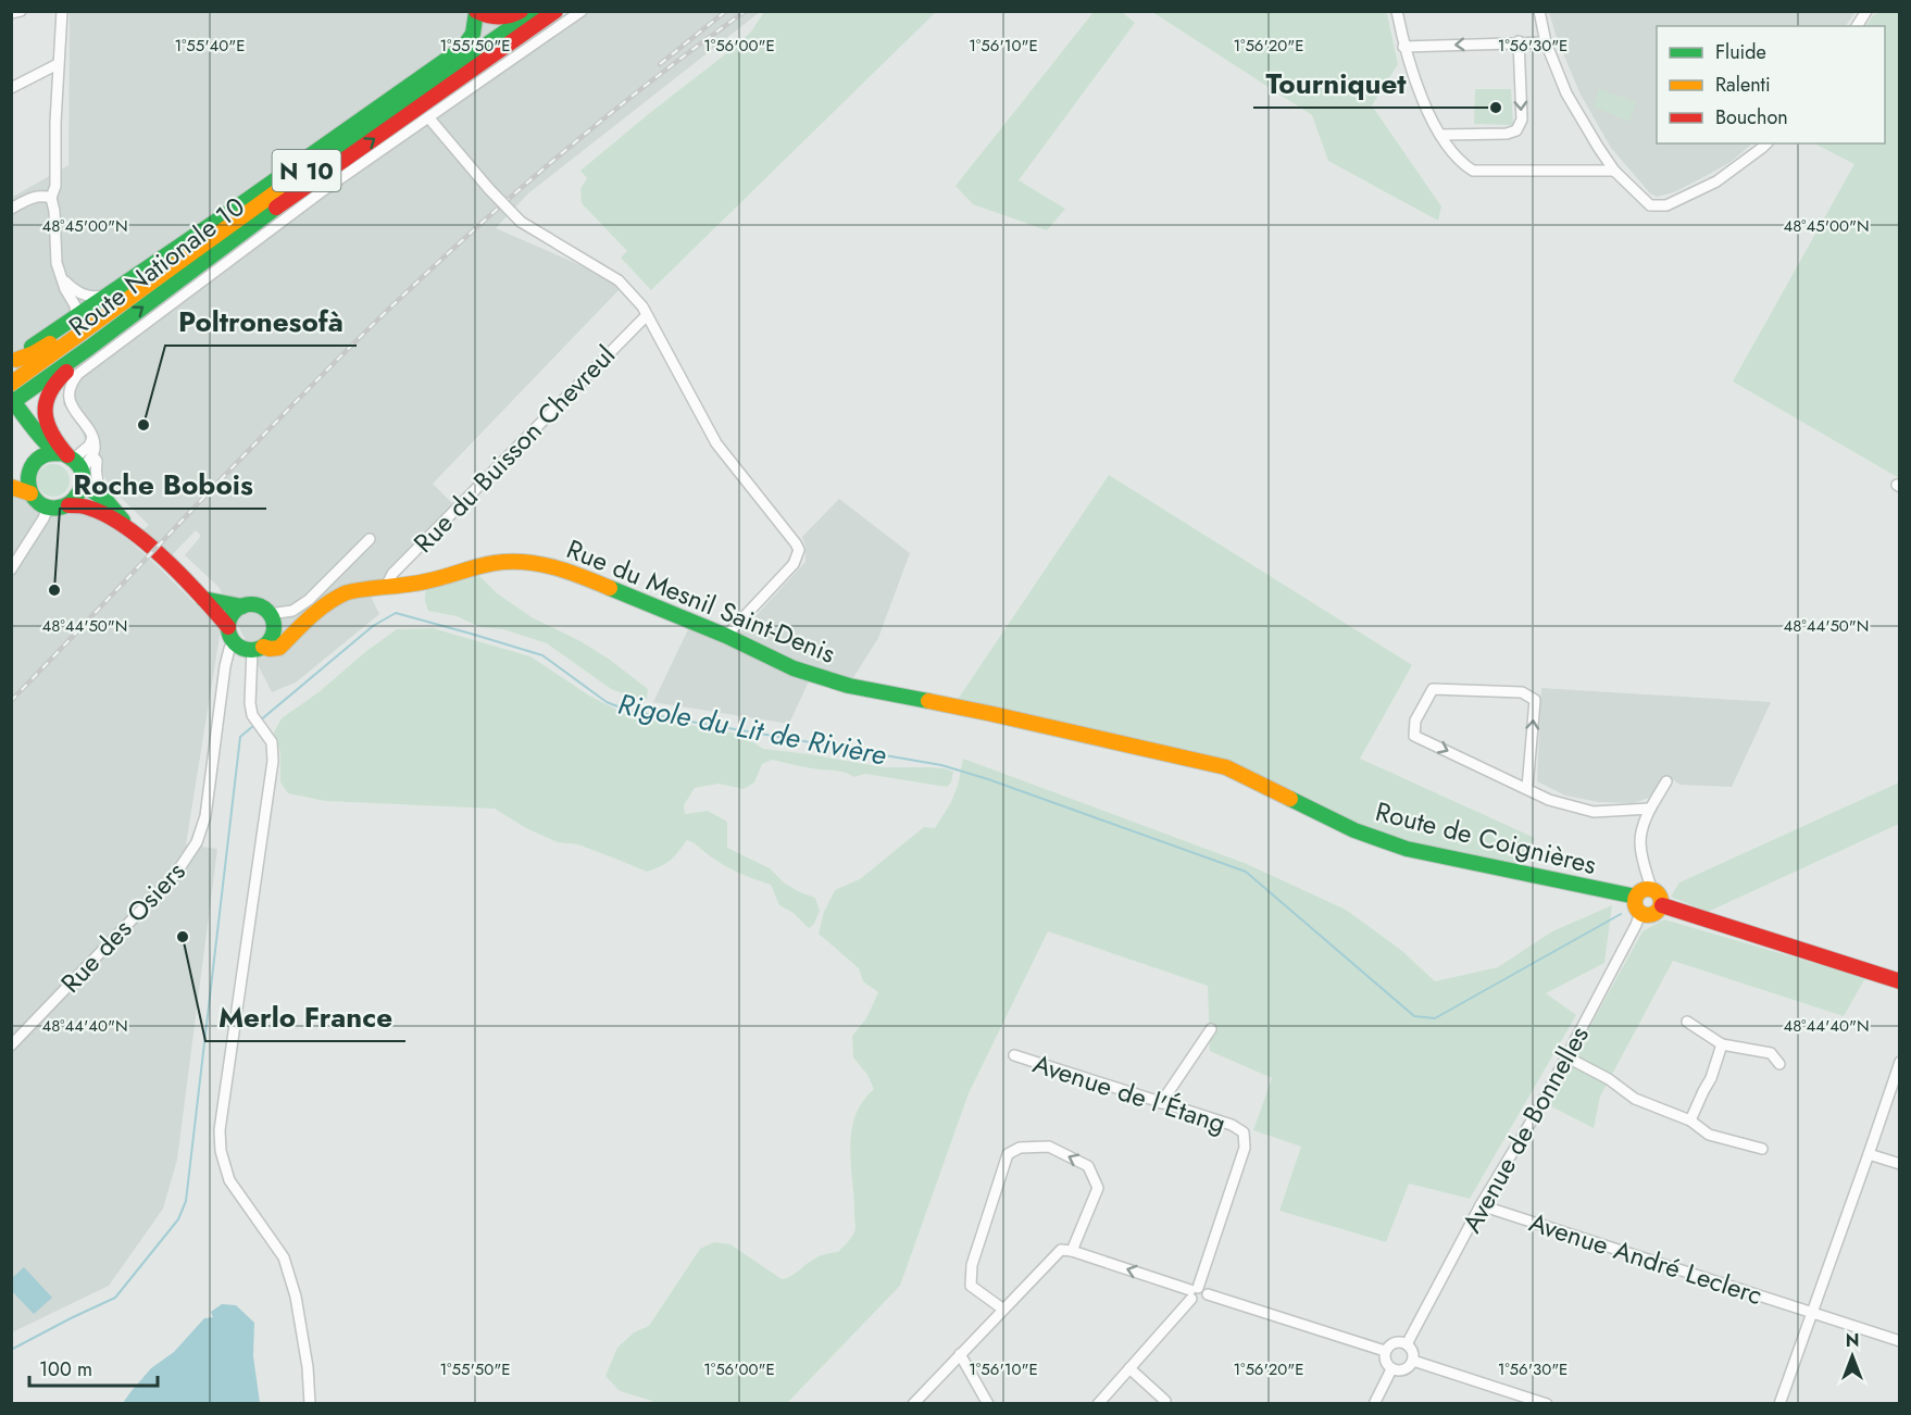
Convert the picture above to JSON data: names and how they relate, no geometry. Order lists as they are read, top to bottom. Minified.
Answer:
{"streets":{"street":["N 10","Route Nationale 10","Rue du Buisson Chevreul","Rue du Mesnil Saint-Denis","Route de Coignières","Rue des Osiers","Avenue de l'Étang","Avenue de Bonnelles","Avenue André Leclerc"]},"crossings":[["Rue du Buisson Chevreul","Rue du Mesnil Saint-Denis"],["Rue du Mesnil Saint-Denis","Route de Coignières"],["Route de Coignières","Avenue de Bonnelles"],["Avenue de Bonnelles","Avenue André Leclerc"]],"water":["Rigole du Lit de Rivière"],"places":["Tourniquet","Poltronesofà","Roche Bobois","Merlo France"],"legend":["Fluide","Ralenti","Bouchon"],"scale_bar":"100 m","north":"top","coordinates":["1°55'40\"E","1°55'50\"E","1°56'00\"E","1°56'10\"E","1°56'20\"E","1°56'30\"E","48°45'00\"N","48°44'50\"N","48°44'40\"N"]}
